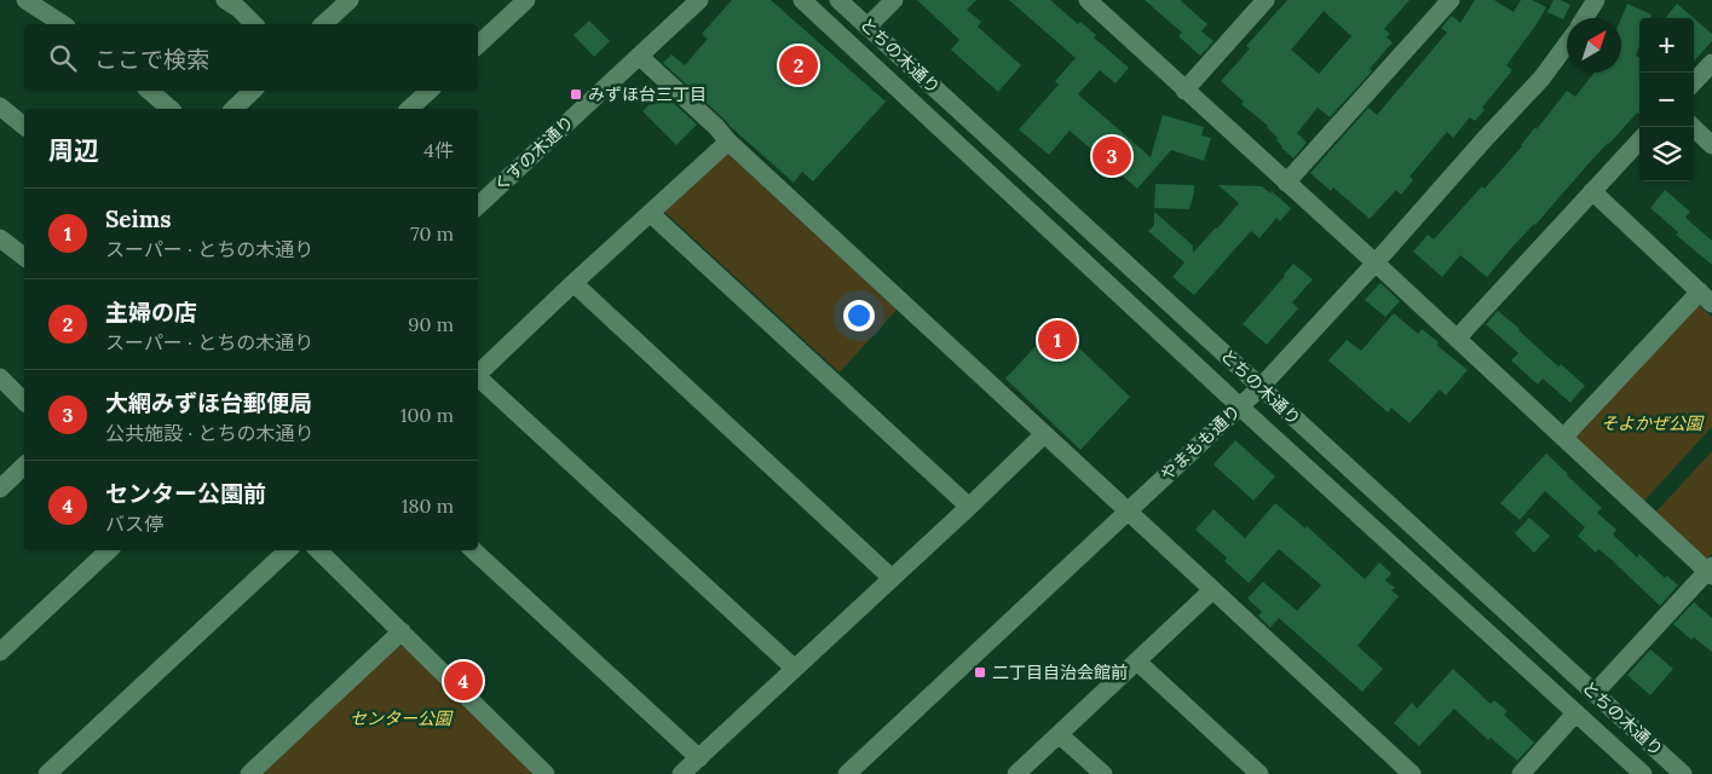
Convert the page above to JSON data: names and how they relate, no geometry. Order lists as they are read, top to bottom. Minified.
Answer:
{"streets":{"street":["とちの木通り","くすの木通り","やまもも通り"]},"crossings":[["とちの木通り","やまもも通り"]],"parks":["そよかぜ公園","センター公園"],"places":{"transit":["みずほ台三丁目","二丁目自治会館前"]},"north":"top right","page":{"map_buttons":["+","−"],"search":"ここで検索","pins":["2","3","1","4"],"heading":["周辺","4件"],"list":[{"mark":"1","name":"Seims","note":"スーパー · とちの木通り","value":"70 m"},{"mark":"2","name":"主婦の店","note":"スーパー · とちの木通り","value":"90 m"},{"mark":"3","name":"大網みずほ台郵便局","note":"公共施設 · とちの木通り","value":"100 m"},{"mark":"4","name":"センター公園前","note":"バス停","value":"180 m"}]}}
